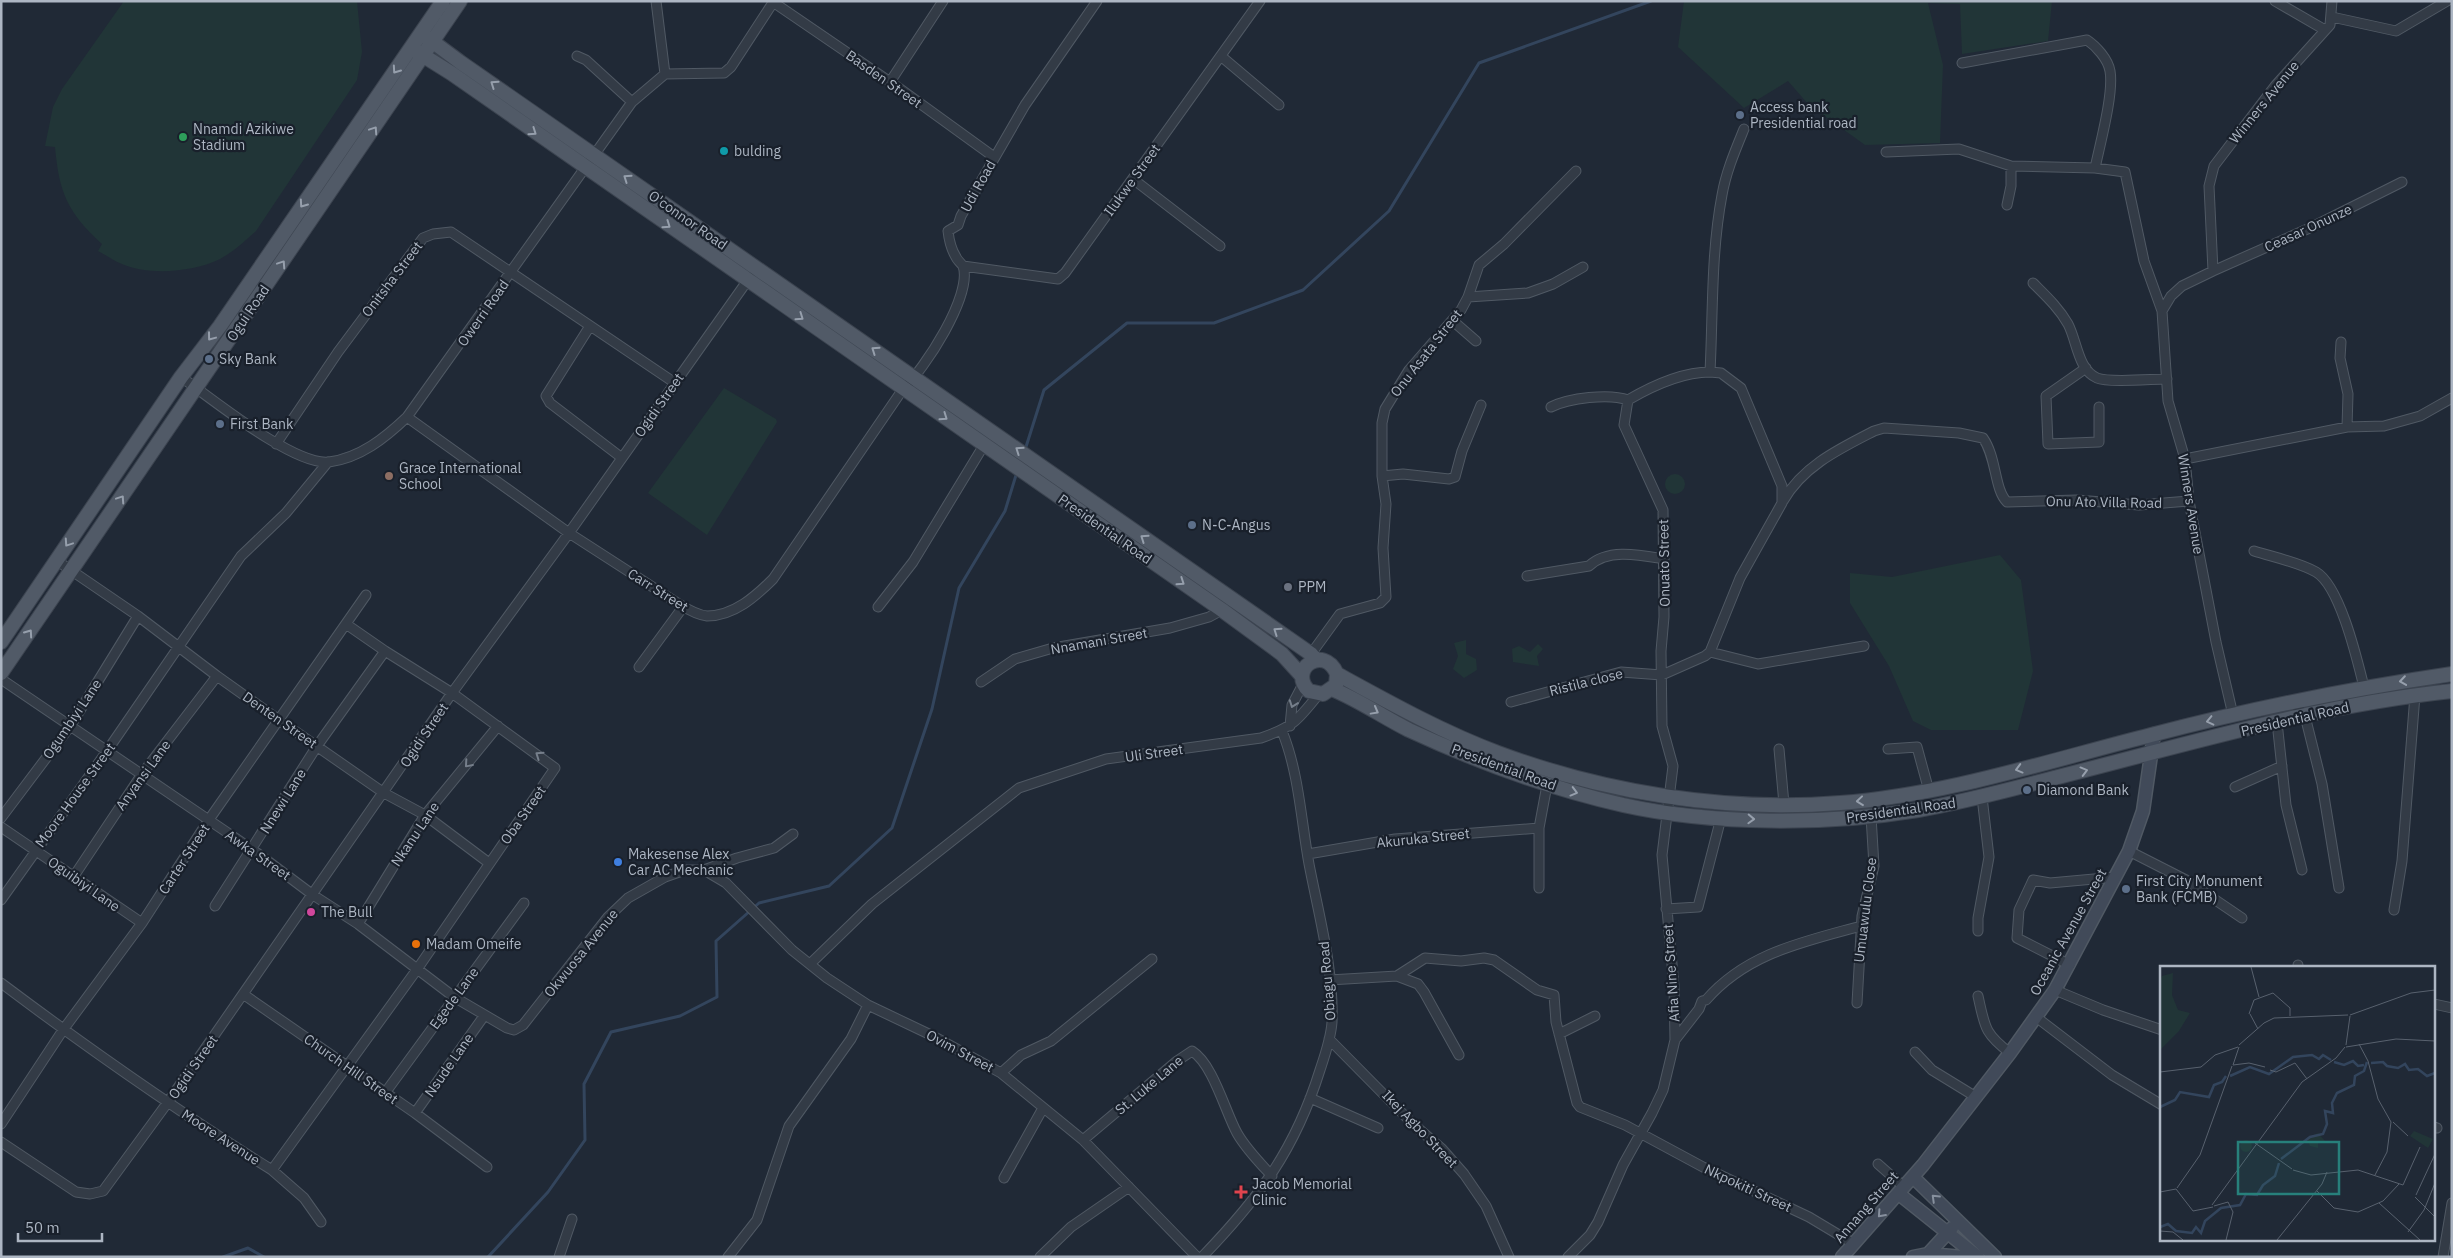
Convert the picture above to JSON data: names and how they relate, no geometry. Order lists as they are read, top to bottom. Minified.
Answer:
{"streets":{"main road":["O'connor Road","Ogui Road","Presidential Road","Oceanic Avenue Street","Annang Street"],"street":["Basden Street","Winners Avenue","Ilukwe Street","Udi Road","Ceasar Onunze","Onitsha Street","Owerri Road","Onu Asata Street","Ogidi Street","Onu Ato Villa Road","Onuato Street","Carr Street","Nnamani Street","Ristila close","Ogumbiyi Lane","Denten Street","Uli Street","Anyansi Lane","Moore House Street","Nnewi Lane","Oba Street","Nkanu Lane","Akuruka Street","Awka Street","Carter Street","Oguibiyi Lane","Umuawulu Close","Okwuosa Avenue","Afia Nine Street","Obiagu Road","Egede Lane","Ovim Street","Nsude Lane","Church Hill Street","St. Luke Lane","Ikej Agbo Street","Moore Avenue","Nkpokiti Street"]},"crossings":[["Basden Street","Udi Road"],["Winners Avenue","Ceasar Onunze"],["Winners Avenue","Onu Ato Villa Road"],["Winners Avenue","Presidential Road"],["Ilukwe Street","Udi Road"],["O'connor Road","Ogui Road"],["O'connor Road","Owerri Road"],["O'connor Road","Ogidi Street"],["O'connor Road","Presidential Road"],["O'connor Road","Carr Street"],["Onitsha Street","Owerri Road"],["Onitsha Street","Ogidi Street"],["Ogui Road","Owerri Road"],["Ogui Road","Denten Street"],["Owerri Road","Carr Street"],["Onu Asata Street","Presidential Road"],["Onu Asata Street","Obiagu Road"],["Ogidi Street","Carr Street"],["Ogidi Street","Denten Street"],["Ogidi Street","Oba Street"],["Ogidi Street","Awka Street"],["Ogidi Street","Church Hill Street"],["Ogidi Street","Moore Avenue"],["Presidential Road","Onuato Street"],["Presidential Road","Carr Street"],["Presidential Road","Nnamani Street"],["Presidential Road","Umuawulu Close"],["Presidential Road","Oceanic Avenue Street"],["Presidential Road","Afia Nine Street"],["Presidential Road","Obiagu Road"],["Onuato Street","Ristila close"],["Onuato Street","Afia Nine Street"],["Ogumbiyi Lane","Denten Street"],["Ogumbiyi Lane","Awka Street"],["Denten Street","Anyansi Lane"],["Denten Street","Moore House Street"],["Denten Street","Nnewi Lane"],["Denten Street","Oba Street"],["Denten Street","Nkanu Lane"],["Denten Street","Carter Street"],["Uli Street","Obiagu Road"],["Uli Street","Ovim Street"],["Anyansi Lane","Awka Street"],["Anyansi Lane","Oguibiyi Lane"],["Moore House Street","Awka Street"],["Moore House Street","Oguibiyi Lane"],["Nnewi Lane","Oba Street"],["Nnewi Lane","Awka Street"],["Oba Street","Nkanu Lane"],["Oba Street","Awka Street"],["Oba Street","Carter Street"],["Oba Street","Moore Avenue"],["Nkanu Lane","Awka Street"],["Akuruka Street","Obiagu Road"],["Awka Street","Carter Street"],["Awka Street","Okwuosa Avenue"],["Awka Street","Egede Lane"],["Awka Street","Nsude Lane"],["Awka Street","Moore Avenue"],["Carter Street","Oguibiyi Lane"],["Carter Street","Moore Avenue"],["Oceanic Avenue Street","Annang Street"],["Okwuosa Avenue","Ovim Street"],["Afia Nine Street","Nkpokiti Street"],["Obiagu Road","St. Luke Lane"],["Obiagu Road","Ikej Agbo Street"],["Egede Lane","Church Hill Street"],["Ovim Street","St. Luke Lane"],["Nsude Lane","Church Hill Street"],["Church Hill Street","Moore Avenue"],["Nkpokiti Street","Annang Street"]],"one_way":["Nkanu Lane"],"places":{"other":["Access bank Presidential road","Nnamdi Azikiwe Stadium","bulding","Sky Bank","First Bank","Grace International School","N-C-Angus","PPM","Diamond Bank","Makesense Alex Car AC Mechanic","First City Monument Bank (FCMB)","The Bull","Madam Omeife"],"health":["Jacob Memorial Clinic"]},"scale_bar":"50 m"}
